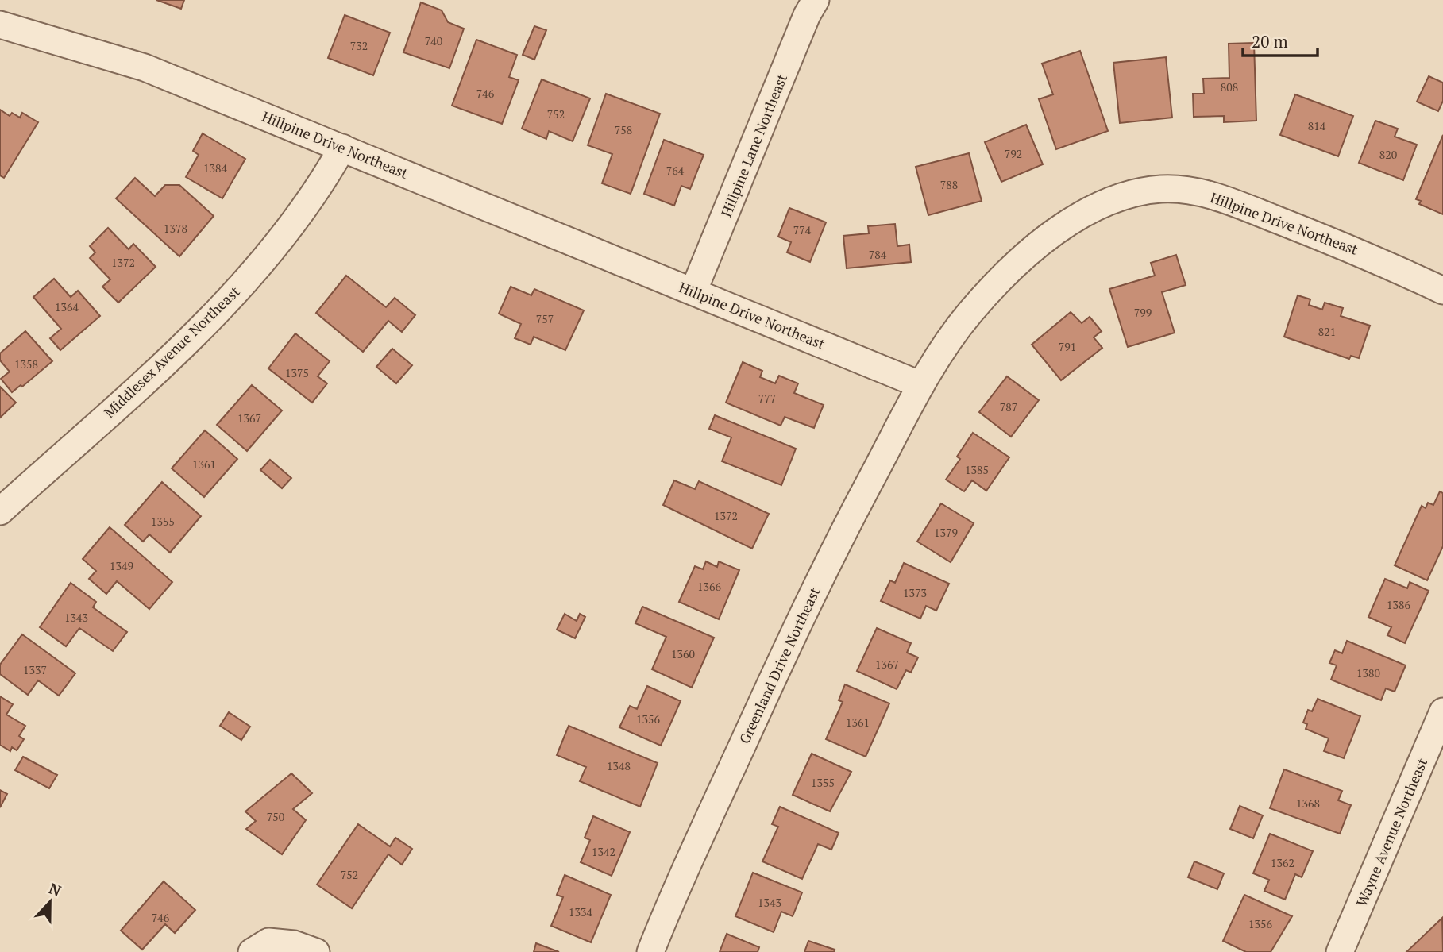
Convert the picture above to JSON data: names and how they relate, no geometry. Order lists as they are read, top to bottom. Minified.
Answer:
{"streets":{"street":["Hillpine Drive Northeast","Hillpine Lane Northeast","Middlesex Avenue Northeast","Greenland Drive Northeast","Wayne Avenue Northeast"]},"crossings":[["Hillpine Drive Northeast","Hillpine Lane Northeast"],["Hillpine Drive Northeast","Middlesex Avenue Northeast"],["Hillpine Drive Northeast","Greenland Drive Northeast"]],"house_numbers":["740","732","808","746","752","814","758","792","820","1384","764","788","1378","774","784","1372","1364","799","757","821","791","1358","1375","777","787","1367","1361","1385","1372","1355","1379","1349","1366","1373","1386","1343","1360","1367","1337","1380","1356","1361","1348","1355","1368","750","1342","1362","752","1343","1334","746","1356"],"scale_bar":"20 m","north":"top"}
